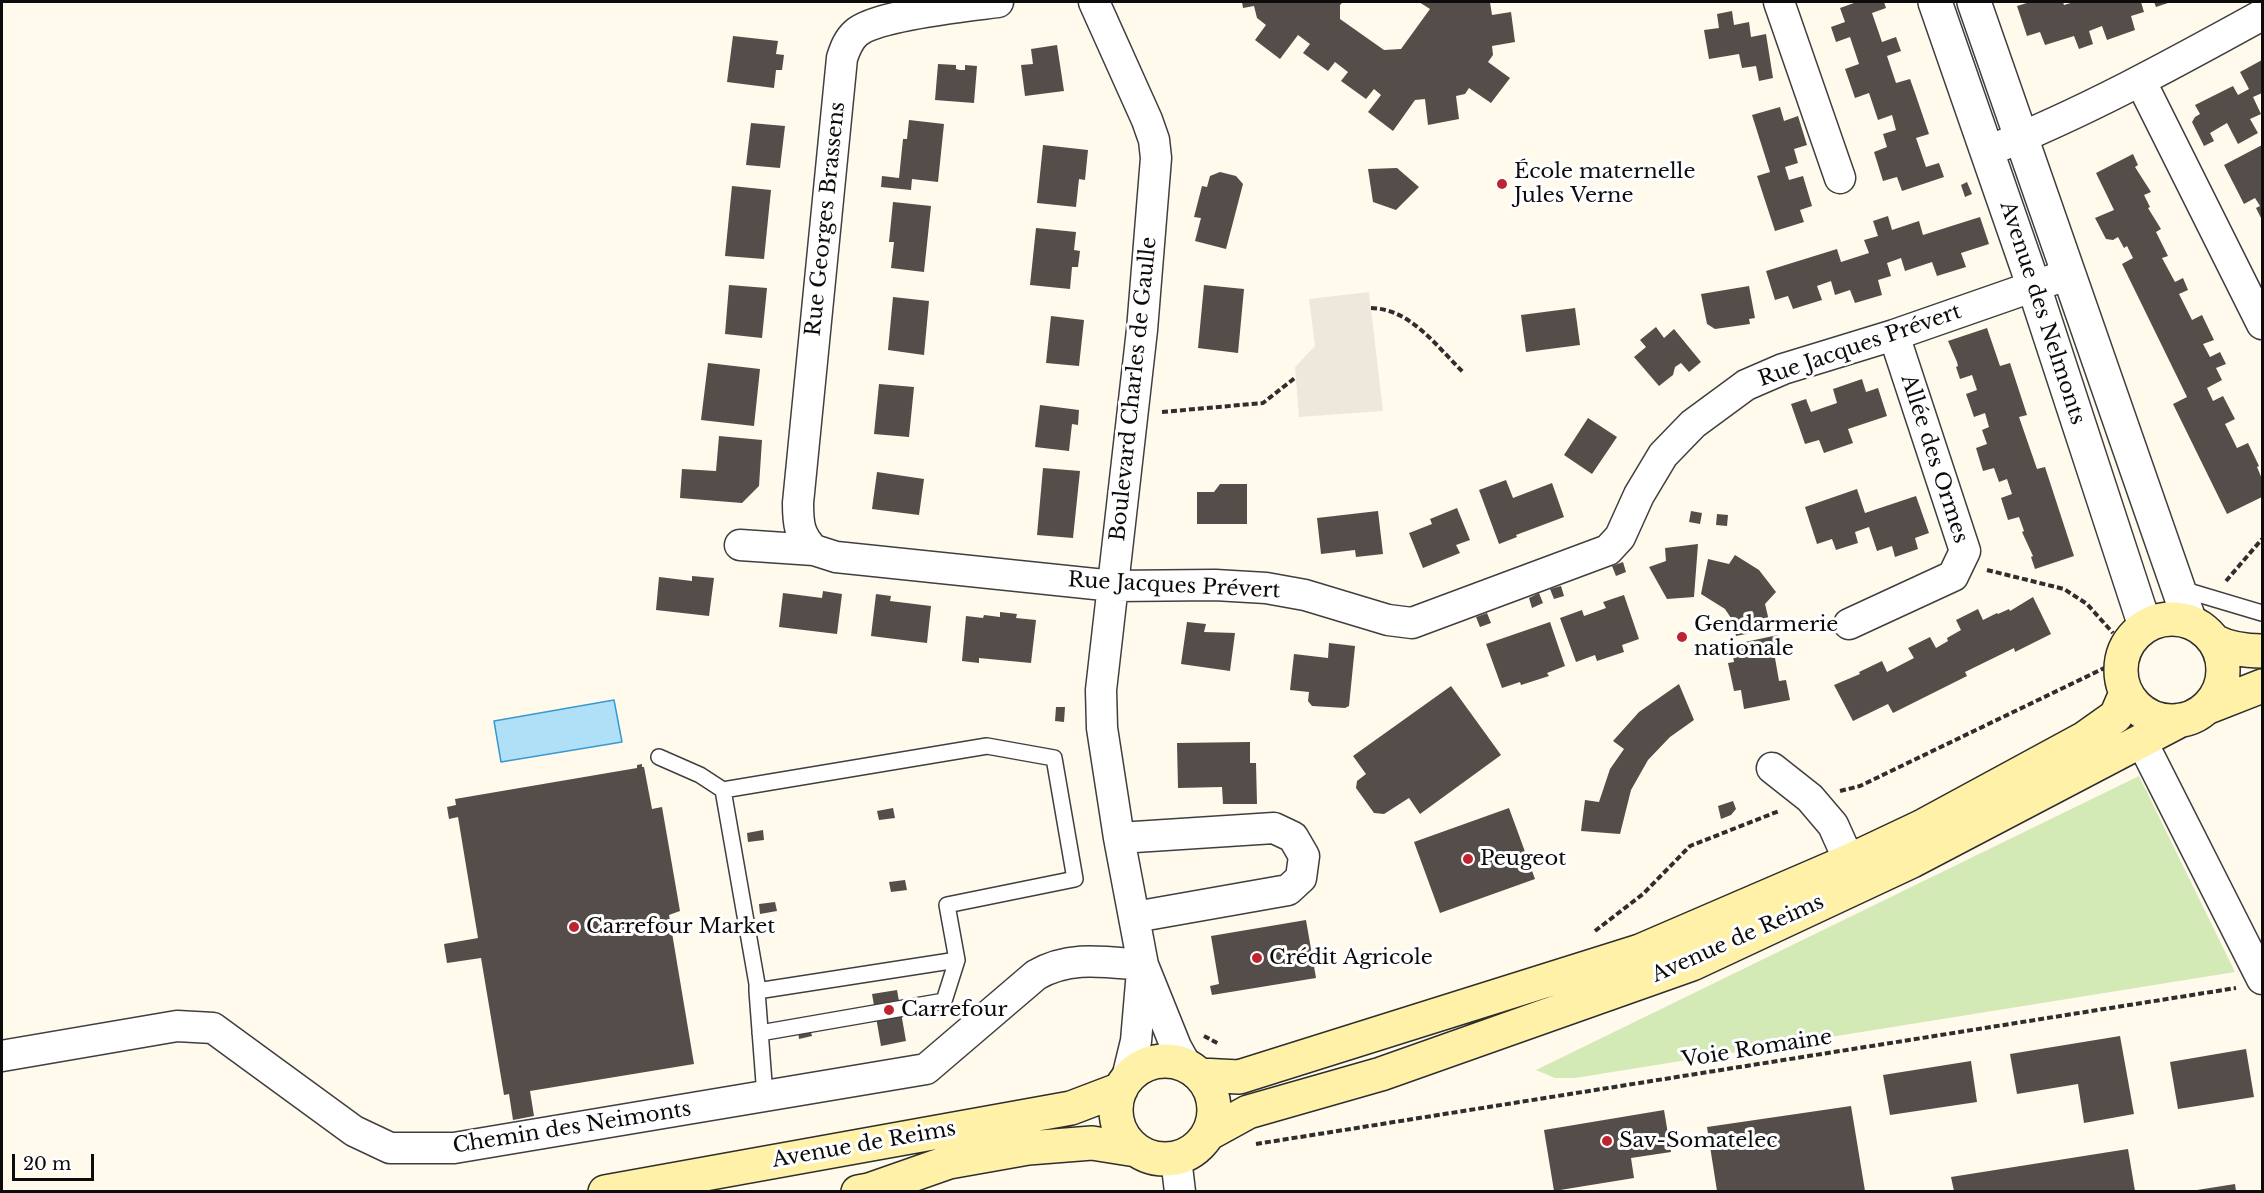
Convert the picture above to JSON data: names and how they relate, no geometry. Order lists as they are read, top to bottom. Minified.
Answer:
{"streets":{"main road":["Avenue de Reims"],"street":["Rue Georges Brassens","Avenue des Nelmonts","Rue Jacques Prévert","Boulevard Charles de Gaulle","Allée des Ormes","Chemin des Neimonts"],"path":["Voie Romaine"]},"crossings":[["Rue Georges Brassens","Rue Jacques Prévert"],["Avenue des Nelmonts","Rue Jacques Prévert"],["Avenue des Nelmonts","Avenue de Reims"],["Rue Jacques Prévert","Boulevard Charles de Gaulle"],["Rue Jacques Prévert","Allée des Ormes"],["Boulevard Charles de Gaulle","Avenue de Reims"],["Boulevard Charles de Gaulle","Chemin des Neimonts"]],"places":["École maternelle Jules Verne","Gendarmerie nationale","Peugeot","Carrefour Market","Crédit Agricole","Carrefour","Sav-Somatelec"],"scale_bar":"20 m"}
